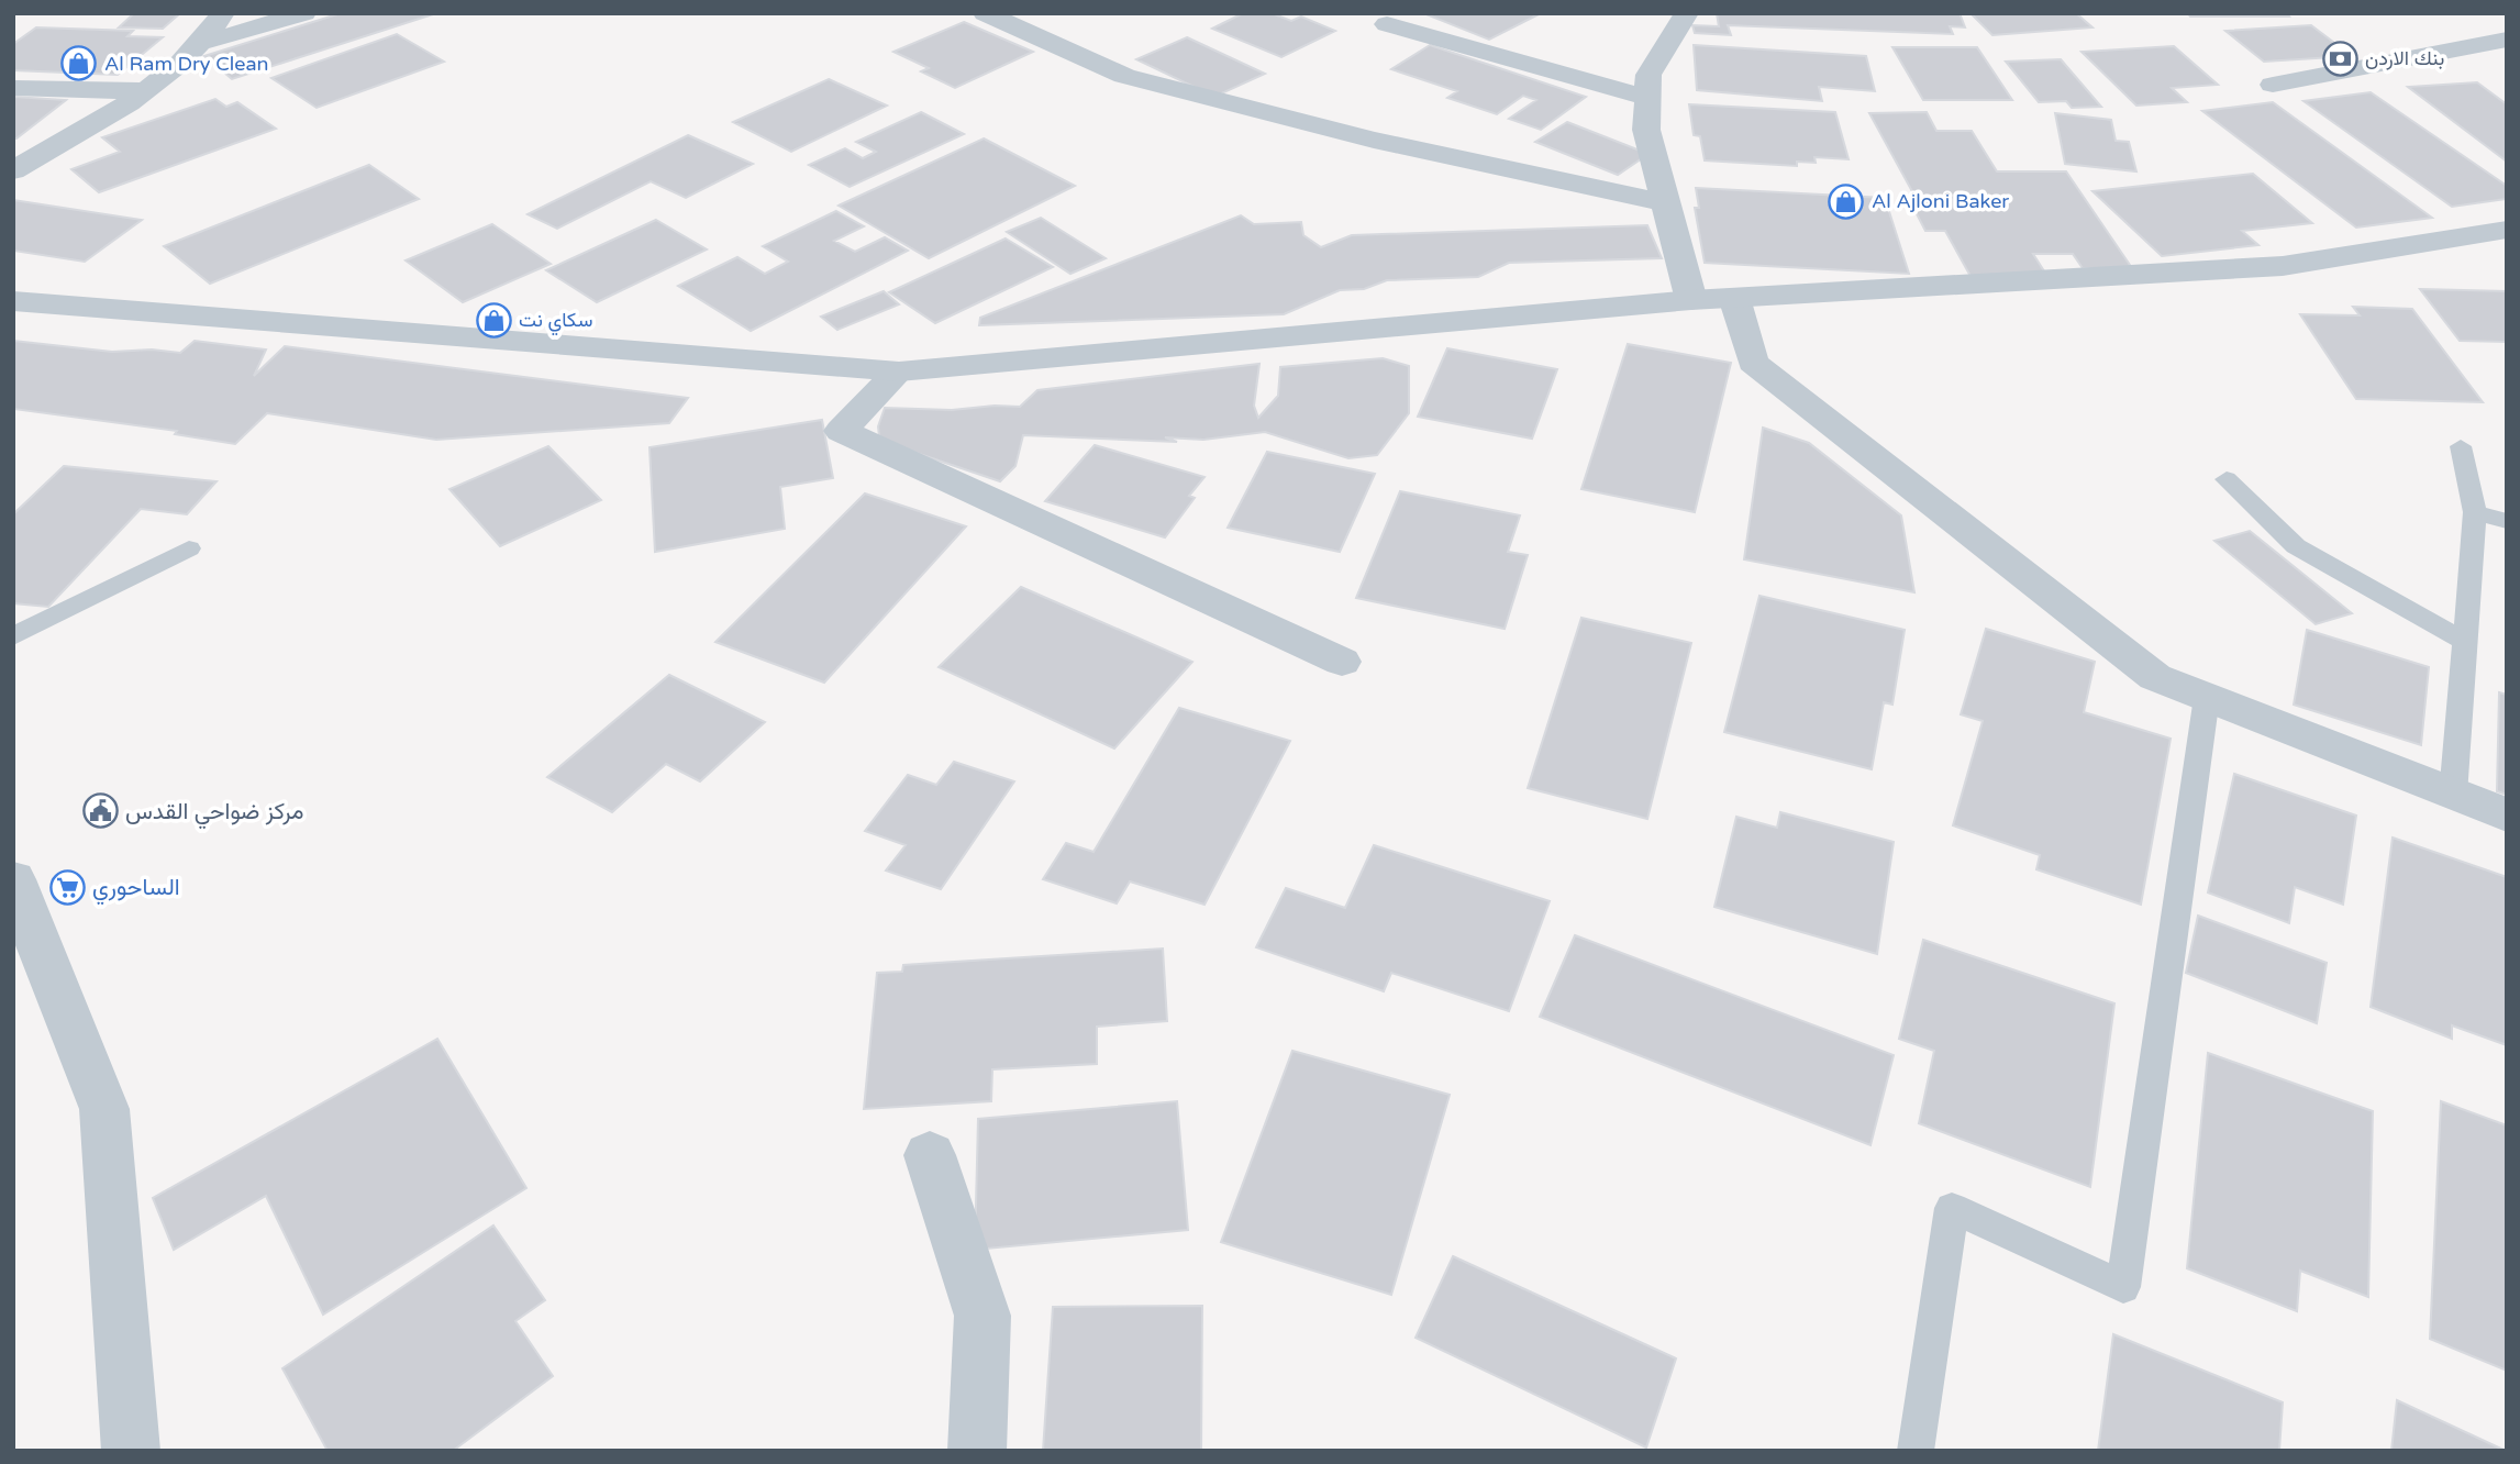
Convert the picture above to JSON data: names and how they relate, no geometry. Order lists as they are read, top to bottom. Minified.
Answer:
{"places":{"bank":["بنك الاردن"],"shop":["Al Ram Dry Clean","Al Ajloni Baker","سكاي نت"],"public building":["مركز ضواحي القدس"],"supermarket":["الساحوري"]}}
